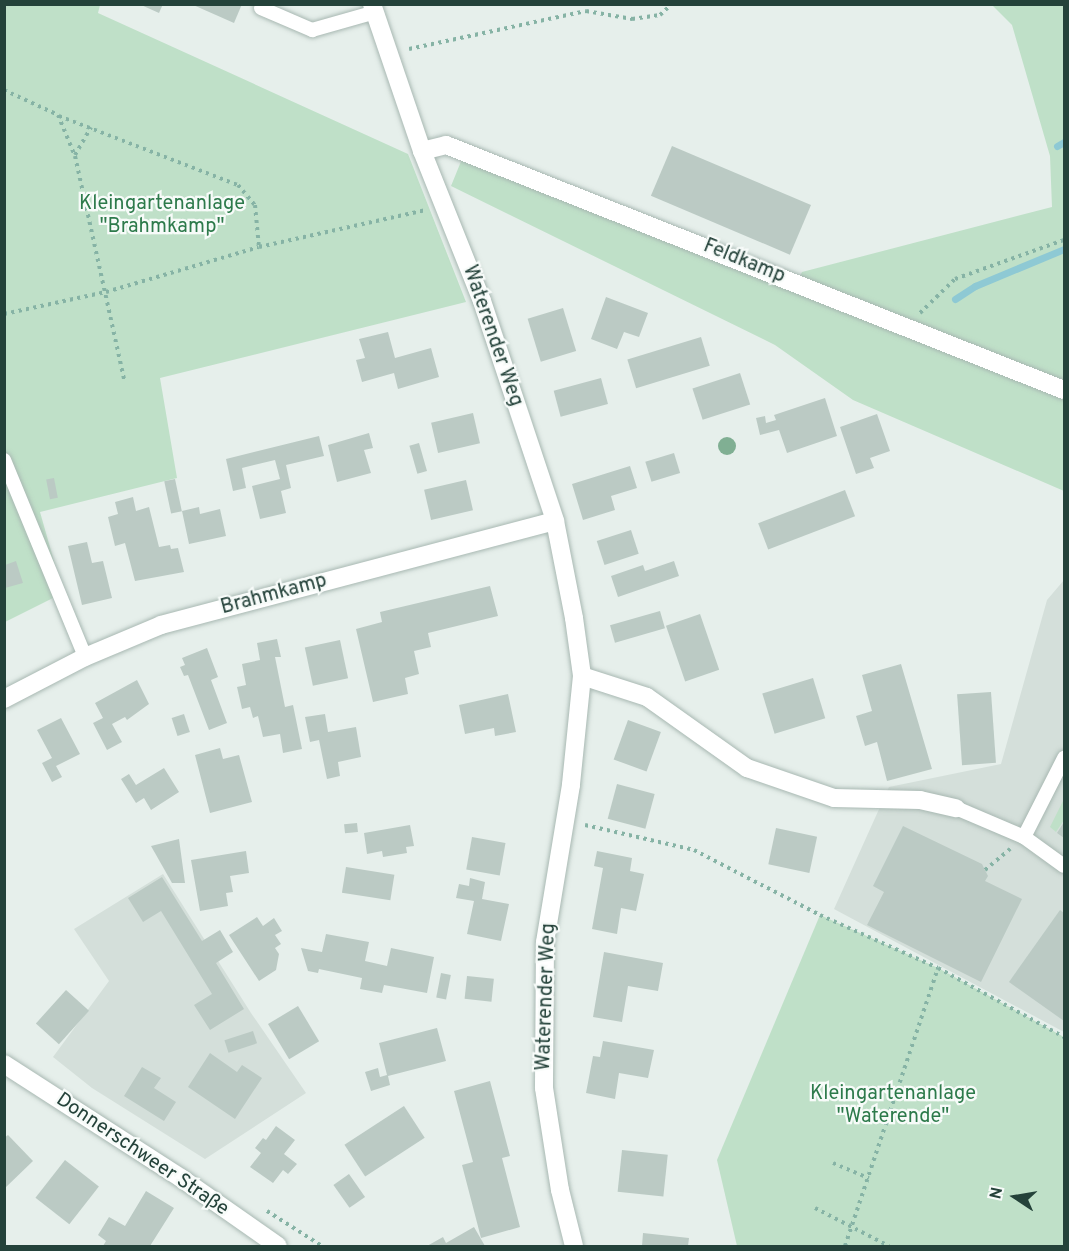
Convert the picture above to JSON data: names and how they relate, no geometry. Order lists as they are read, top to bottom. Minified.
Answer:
{"streets":{"street":["Feldkamp","Waterender Weg","Brahmkamp","Donnerschweer Straße"]},"crossings":[["Feldkamp","Waterender Weg"],["Waterender Weg","Brahmkamp"]],"parks":["Kleingartenanlage \"Brahmkamp\"","Kleingartenanlage \"Waterende\""],"north":"left"}
